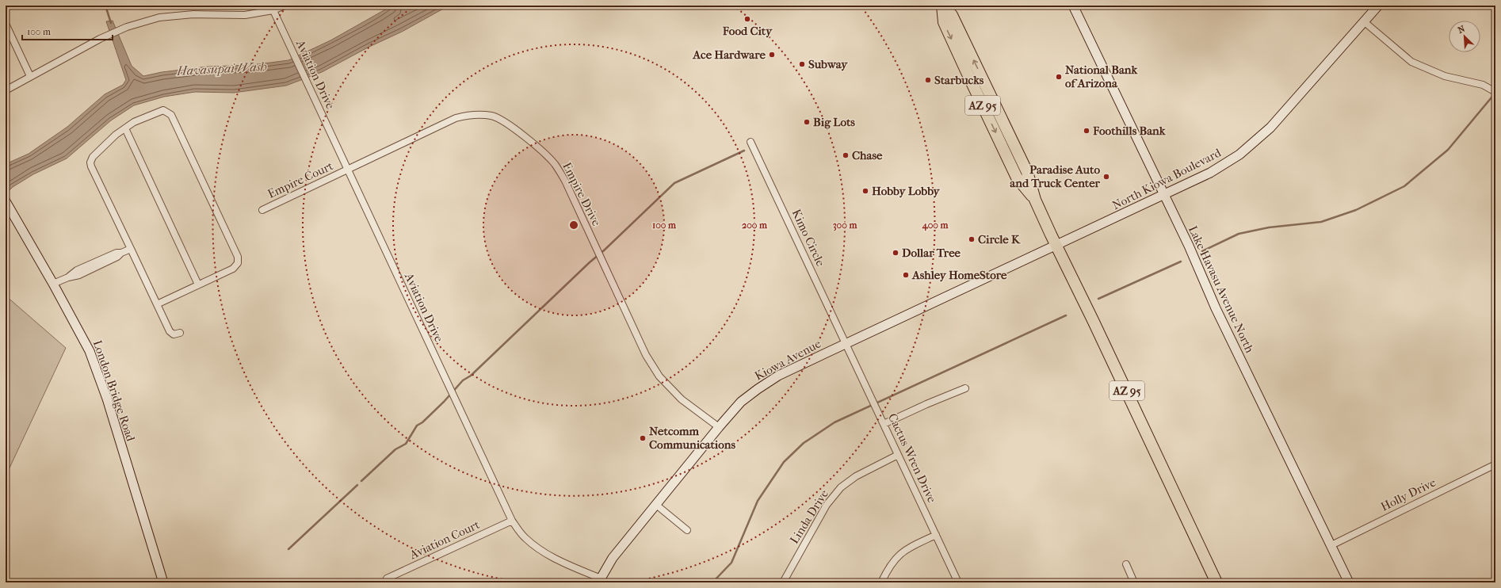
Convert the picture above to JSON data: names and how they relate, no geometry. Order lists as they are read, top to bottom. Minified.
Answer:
{"streets":{"highway":["AZ 95"],"street":["Aviation Drive","North Kiowa Boulevard","Empire Court","Empire Drive","Kimo Circle","Lake Havasu Avenue North","Kiowa Avenue","London Bridge Road","Cactus Wren Drive","Holly Drive","Linda Drive","Aviation Court"]},"crossings":[["Aviation Drive","Empire Court"],["Aviation Drive","Empire Drive"],["Aviation Drive","Kiowa Avenue"],["Aviation Drive","Aviation Court"],["AZ 95","North Kiowa Boulevard"],["AZ 95","Kiowa Avenue"],["North Kiowa Boulevard","Lake Havasu Avenue North"],["North Kiowa Boulevard","Kiowa Avenue"],["Empire Court","Empire Drive"],["Empire Drive","Kiowa Avenue"],["Kimo Circle","Kiowa Avenue"],["Kimo Circle","Cactus Wren Drive"],["Lake Havasu Avenue North","Holly Drive"],["Kiowa Avenue","Cactus Wren Drive"],["Cactus Wren Drive","Linda Drive"]],"water":["Havasupai Wash"],"places":["Food City","Ace Hardware","Subway","National Bank of Arizona","Starbucks","Big Lots","Foothills Bank","Chase","Paradise Auto and Truck Center","Hobby Lobby","Circle K","Dollar Tree","Ashley HomeStore","Netcomm Communications"],"scale_bar":"100 m","north":"top left","rings":["100 m","200 m","300 m","400 m"]}
